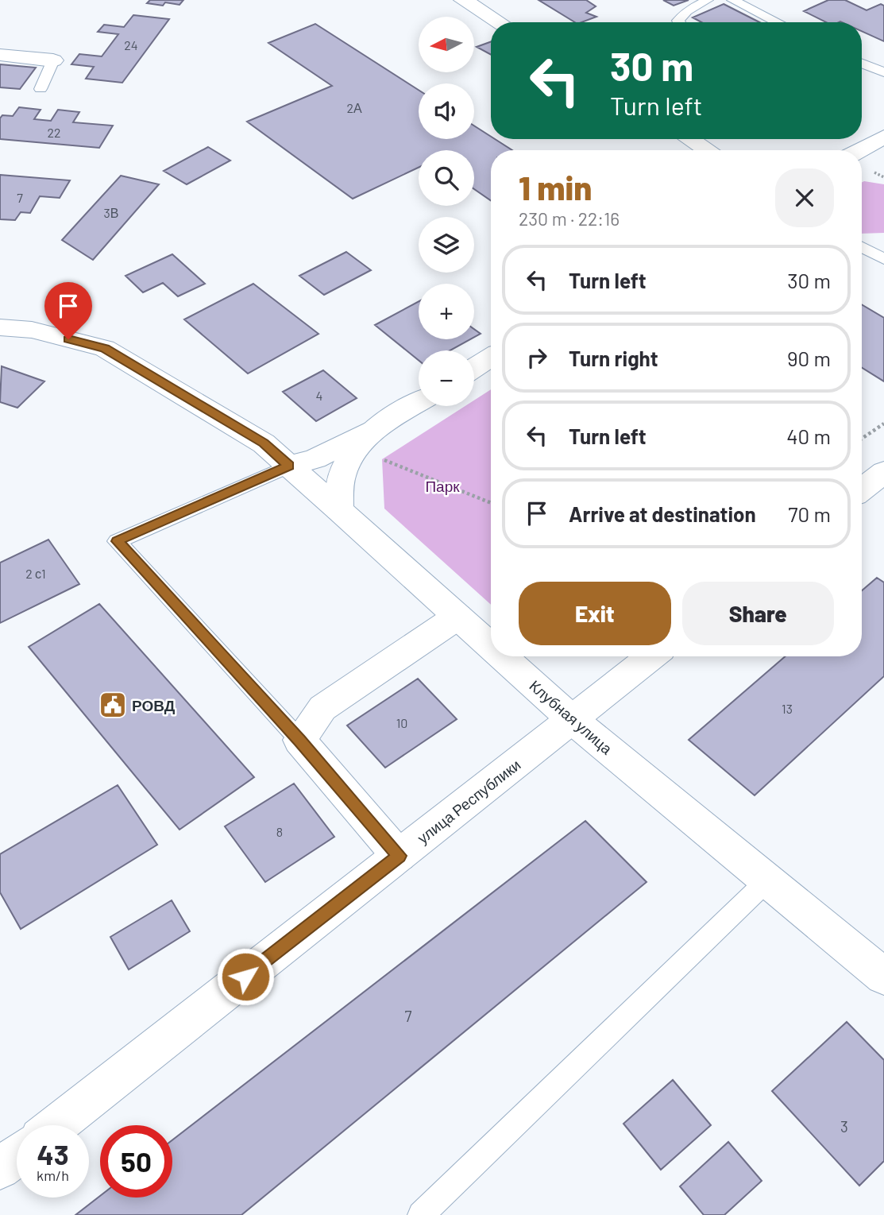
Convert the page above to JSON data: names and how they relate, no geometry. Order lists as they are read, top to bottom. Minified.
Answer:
{"streets":{"street":["Клубная улица","улица Республики"]},"crossings":[["Клубная улица","улица Республики"]],"parks":["Парк"],"places":{"public building":["РОВД"]},"house_numbers":["24","2А","22","7","3В","4","2 с1","13","10","8","7","3"],"north":"left","page":{"map_buttons":["+","−"],"turn":["30 m","Turn left"],"heading":["1 min","230 m · 22:16"],"list":[{"name":"Turn left","value":"30 m"},{"name":"Turn right","value":"90 m"},{"name":"Turn left","value":"40 m"},{"name":"Arrive at destination","value":"70 m"}],"buttons":["Exit","Share"],"speed":"43 km/h","limit":"50"}}
